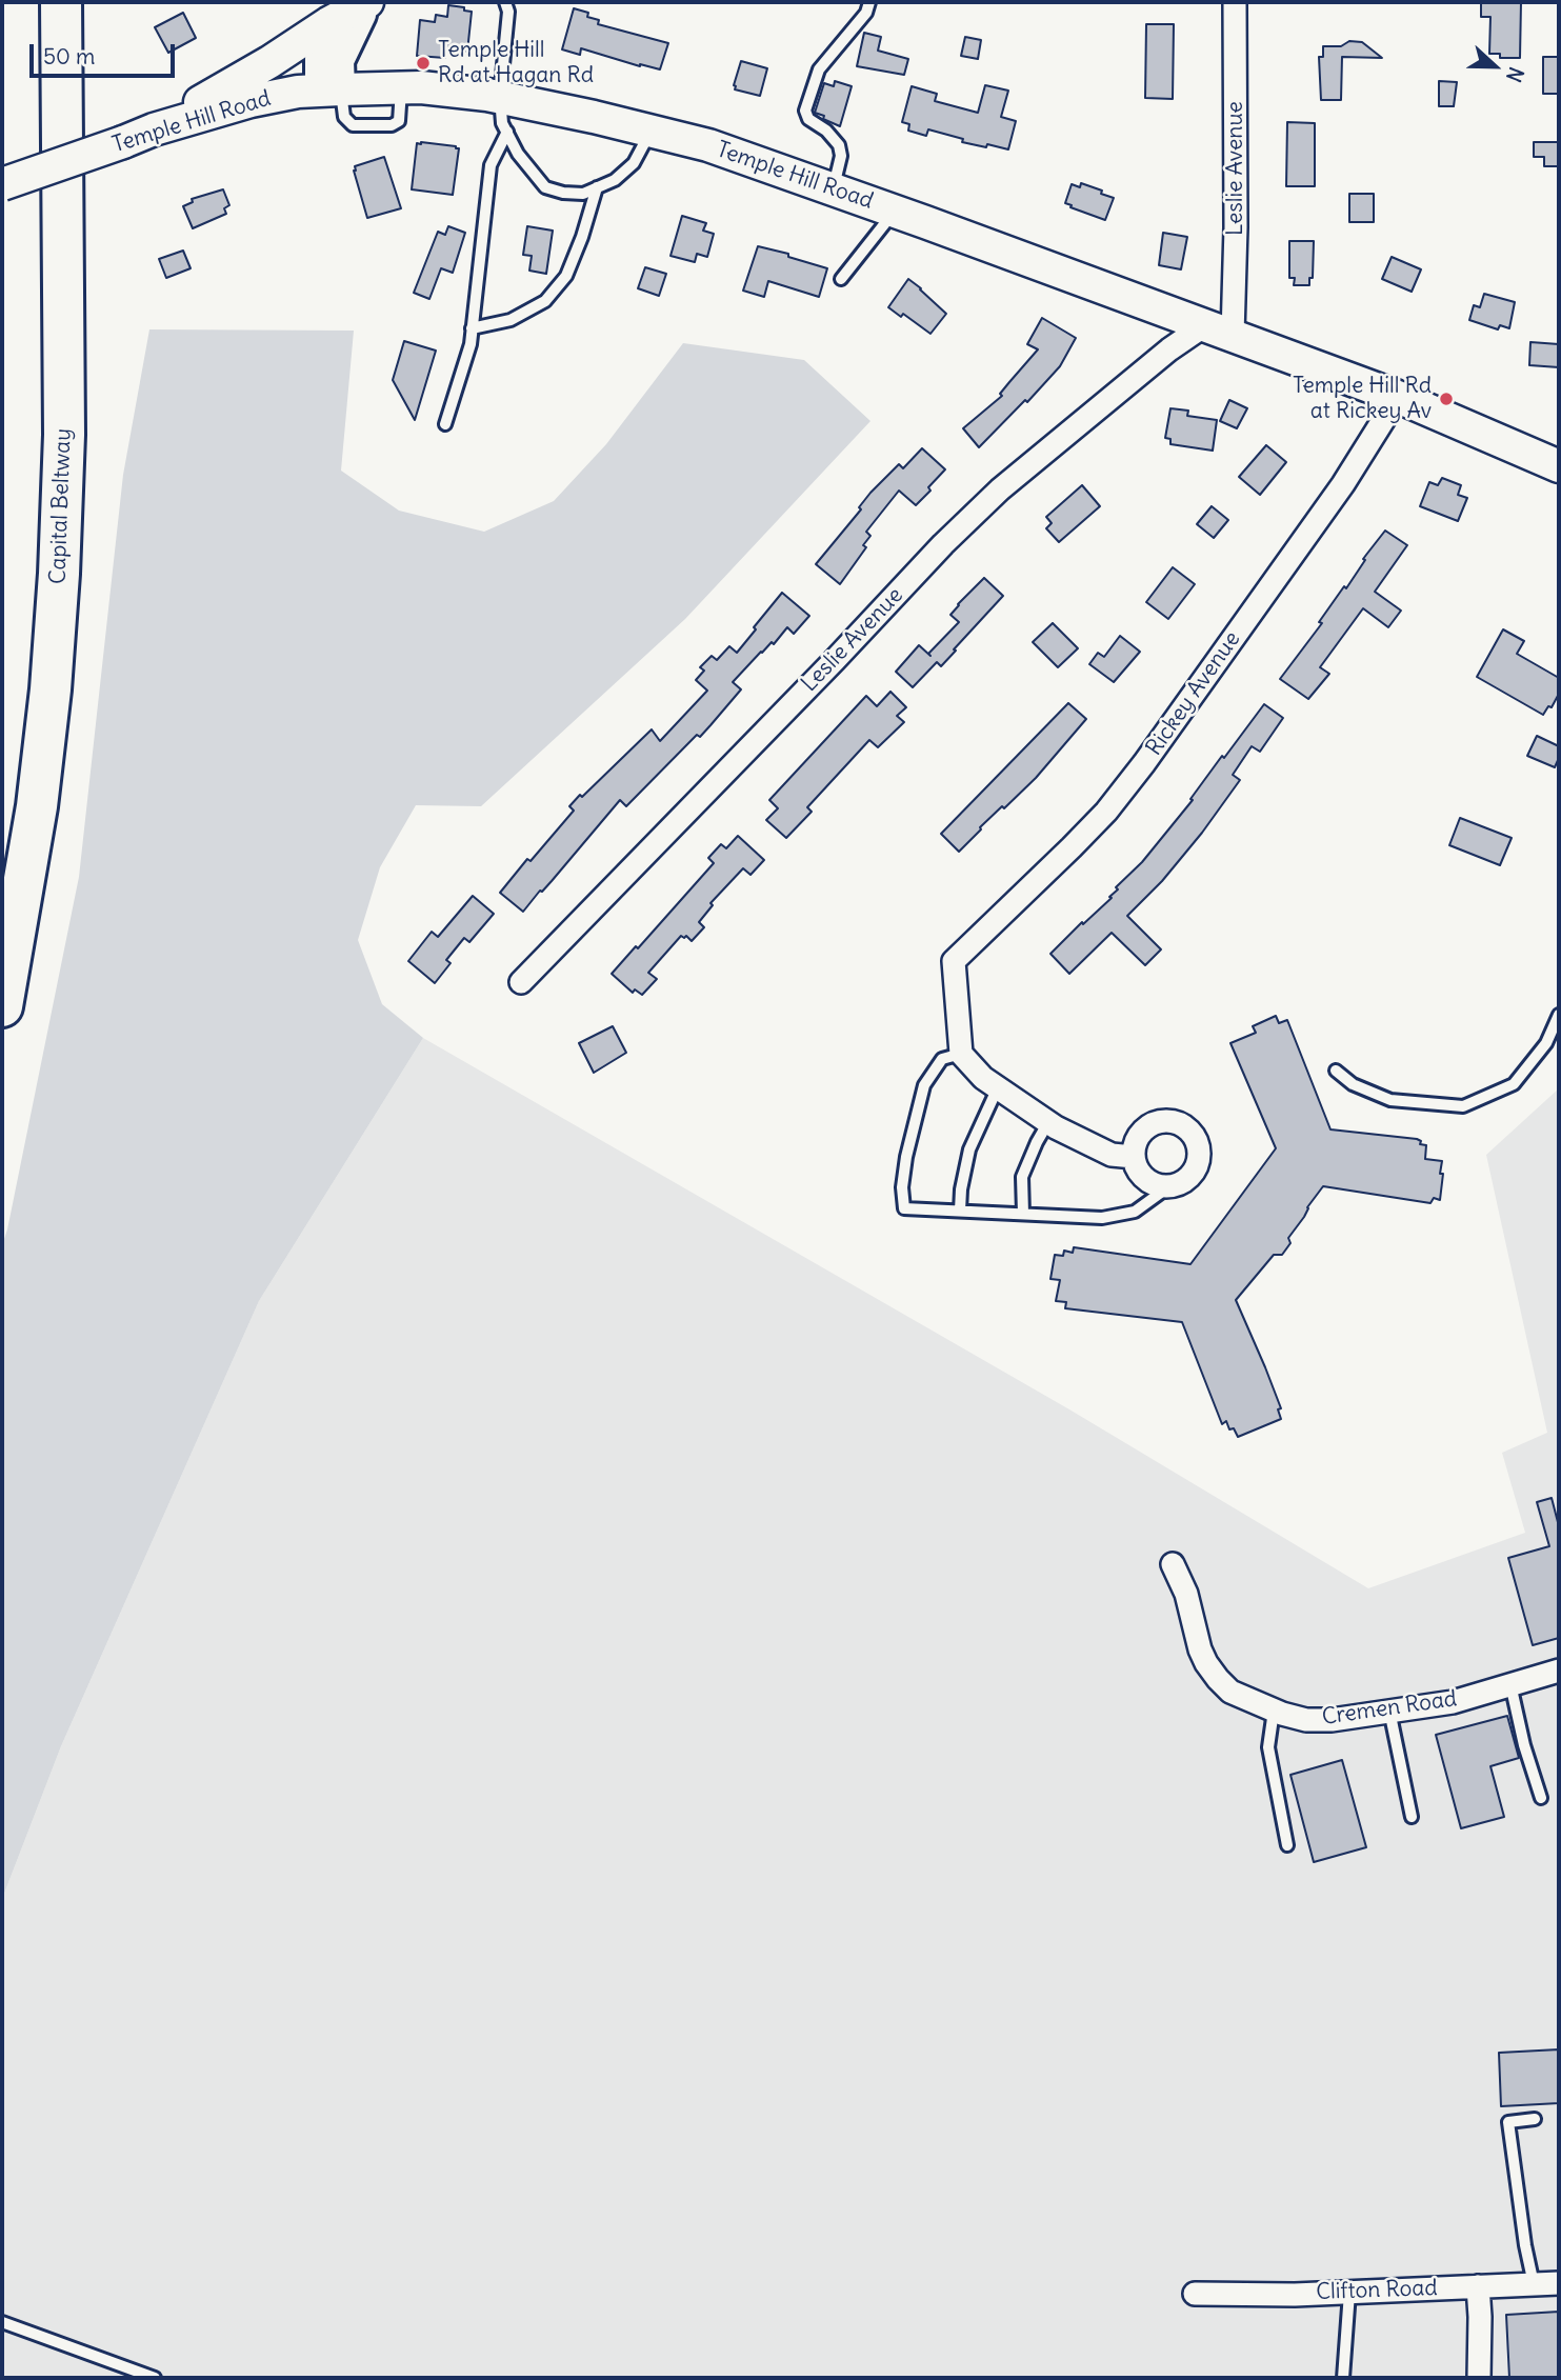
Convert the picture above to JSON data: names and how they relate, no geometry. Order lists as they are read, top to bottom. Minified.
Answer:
{"streets":{"highway":["Capital Beltway"],"main road":["Temple Hill Road"],"street":["Leslie Avenue","Rickey Avenue","Cremen Road","Clifton Road"]},"crossings":[["Temple Hill Road","Leslie Avenue"],["Temple Hill Road","Rickey Avenue"]],"places":["Temple Hill Rd at Hagan Rd","Temple Hill Rd at Rickey Av"],"scale_bar":"50 m","north":"right"}
